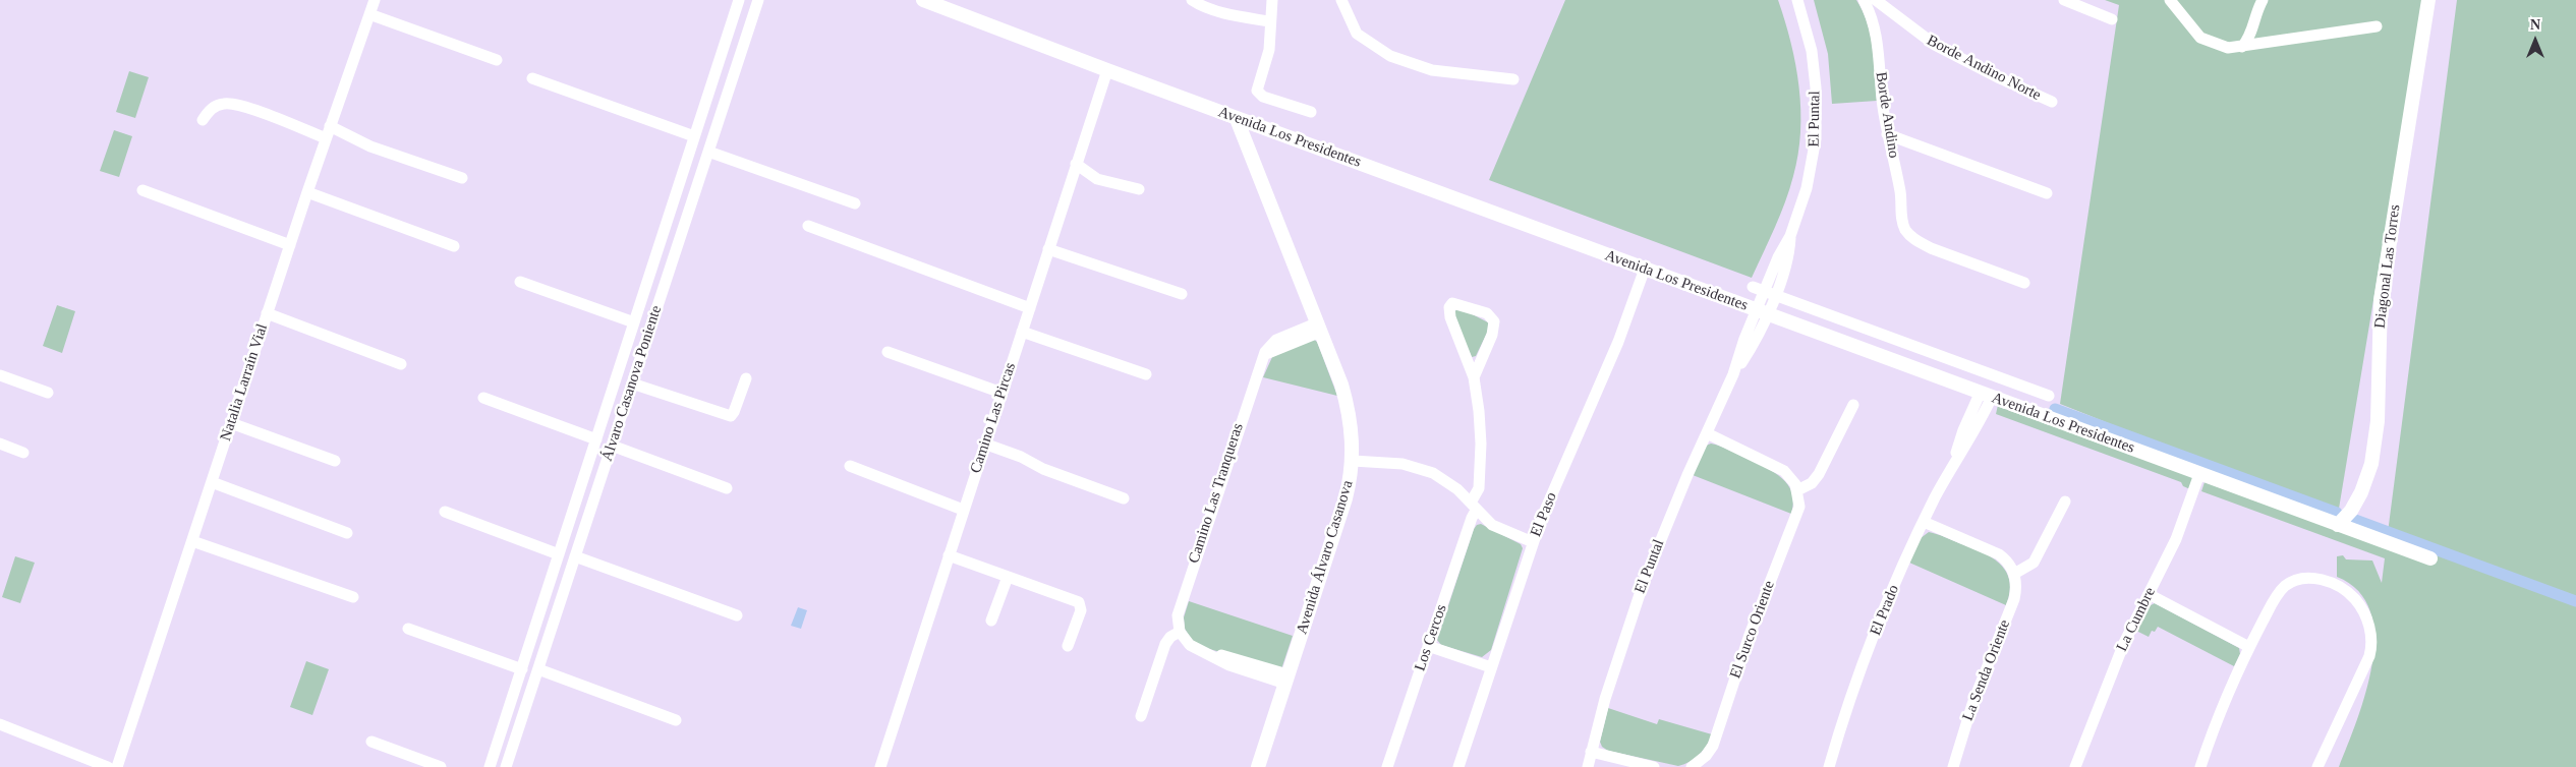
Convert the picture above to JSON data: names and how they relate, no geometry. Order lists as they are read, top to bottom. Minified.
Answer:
{"streets":{"street":["Borde Andino Norte","Borde Andino","El Puntal","Avenida Los Presidentes","Diagonal Las Torres","Natalia Larraín Vial","Álvaro Casanova Poniente","Camino Las Pircas","Camino Las Tranqueras","El Paso","Avenida Álvaro Casanova","El Prado","La Cumbre","El Surco Oriente","Los Cercos","La Senda Oriente"]},"crossings":[["El Puntal","Avenida Los Presidentes"],["Avenida Los Presidentes","Diagonal Las Torres"],["Avenida Los Presidentes","Camino Las Pircas"],["Avenida Los Presidentes","El Paso"],["Avenida Los Presidentes","Avenida Álvaro Casanova"],["Avenida Los Presidentes","El Prado"],["Avenida Los Presidentes","La Cumbre"],["Camino Las Tranqueras","Avenida Álvaro Casanova"]],"north":"top"}
